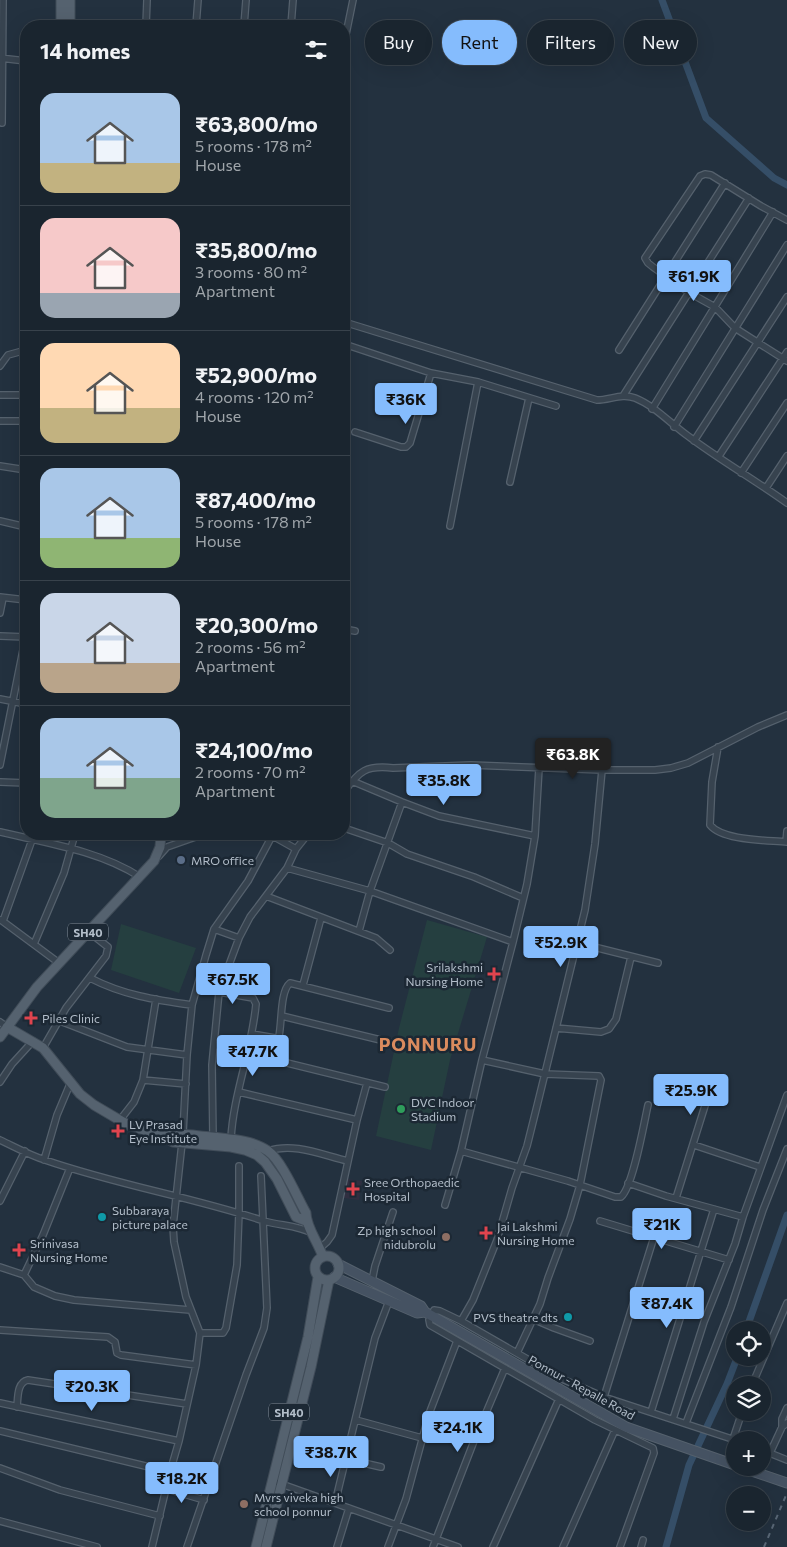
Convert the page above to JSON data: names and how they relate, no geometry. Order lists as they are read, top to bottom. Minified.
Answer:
{"streets":{"main road":["SH40","Ponnur - Repalle Road"]},"crossings":[["SH40","Ponnur - Repalle Road"]],"districts":["PONNURU"],"places":{"other":["MRO office","DVC Indoor Stadium","Subbaraya picture palace","Zp high school nidubrolu","PVS theatre dts","Mvrs viveka high school ponnur"],"health":["Srilakshmi Nursing Home","Piles Clinic","LV Prasad Eye Institute","Sree Orthopaedic Hospital","Jai Lakshmi Nursing Home","Srinivasa Nursing Home"]},"page":{"chip":["Buy","Rent","Filters","New"],"heading":"14 homes","list":[{"name":"₹63,800/mo","note":"5 rooms · 178 m² · House"},{"name":"₹35,800/mo","note":"3 rooms · 80 m² · Apartment"},{"name":"₹52,900/mo","note":"4 rooms · 120 m² · House"},{"name":"₹87,400/mo","note":"5 rooms · 178 m² · House"},{"name":"₹20,300/mo","note":"2 rooms · 56 m² · Apartment"},{"name":"₹24,100/mo","note":"2 rooms · 70 m² · Apartment"}],"price":["₹61.9K","₹36K","₹63.8K","₹35.8K","₹52.9K","₹67.5K","₹47.7K","₹25.9K","₹21K","₹87.4K","₹20.3K","₹24.1K","₹38.7K","₹18.2K"],"map_buttons":["+","−"]}}
